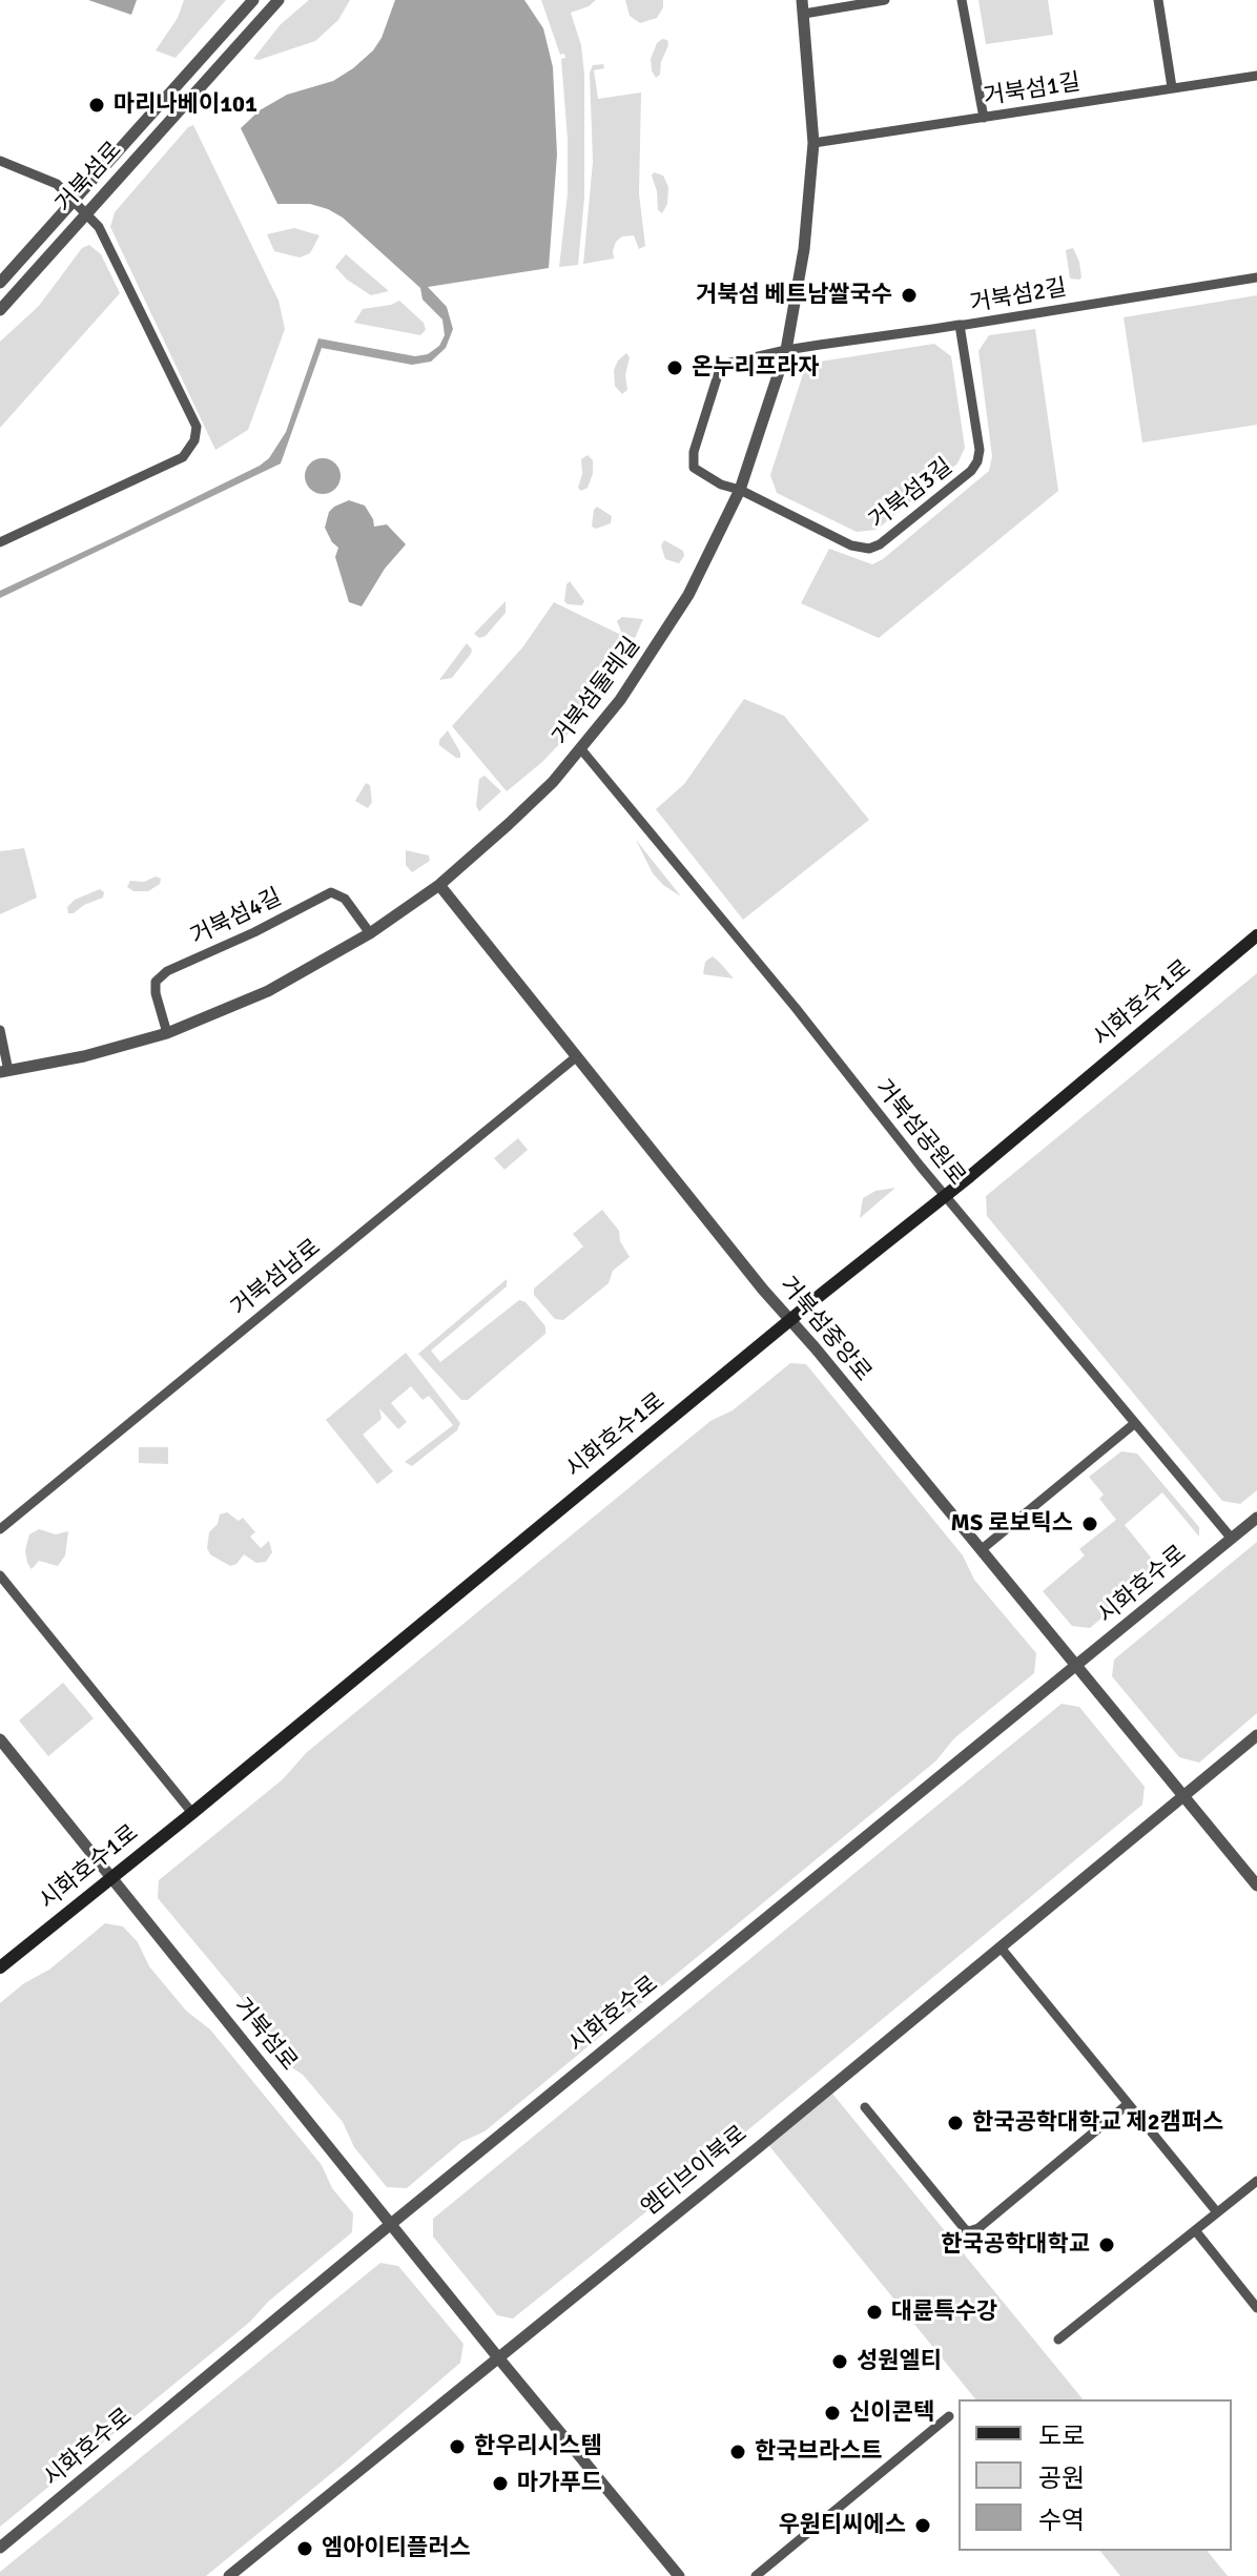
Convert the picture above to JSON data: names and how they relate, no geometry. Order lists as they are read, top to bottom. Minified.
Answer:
{"streets":{"main road":["시화호수1로"],"street":["거북섬1길","거북섬로","거북섬2길","거북섬3길","거북섬둘레길","거북섬4길","거북섬공원로","거북섬남로","거북섬중앙로","시화호수로","엠티브이북로"]},"crossings":[["거북섬1길","거북섬둘레길"],["거북섬로","시화호수1로"],["거북섬로","시화호수로"],["거북섬로","엠티브이북로"],["거북섬2길","거북섬3길"],["거북섬2길","거북섬둘레길"],["거북섬3길","거북섬둘레길"],["거북섬둘레길","거북섬4길"],["거북섬둘레길","거북섬공원로"],["거북섬둘레길","거북섬중앙로"],["시화호수1로","거북섬공원로"],["시화호수1로","거북섬중앙로"],["거북섬공원로","시화호수로"],["거북섬남로","거북섬중앙로"],["거북섬중앙로","시화호수로"],["거북섬중앙로","엠티브이북로"]],"places":["마리나베이101","거북섬 베트남쌀국수","온누리프라자","MS 로보틱스","한국공학대학교 제2캠퍼스","한국공학대학교","대륜특수강","성원엘티","신이콘텍","한우리시스템","한국브라스트","마가푸드","우원티씨에스","엠아이티플러스"],"legend":["도로","공원","수역"]}
